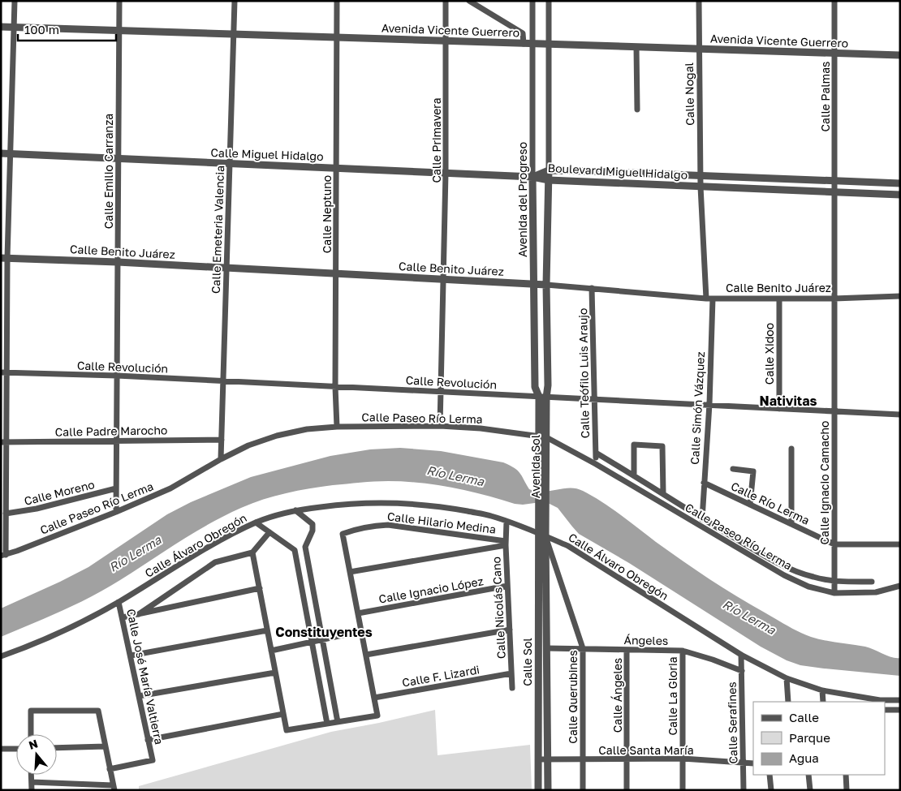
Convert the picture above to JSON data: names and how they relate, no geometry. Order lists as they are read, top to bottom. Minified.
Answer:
{"streets":{"street":["Avenida Vicente Guerrero","Calle Nogal","Calle Palmas","Calle Primavera","Calle Miguel Hidalgo","Calle Emilio Carranza","Boulevard Miguel Hidalgo","Avenida del Progreso","Calle Neptuno","Calle Emeteria Valencia","Calle Benito Juárez","Calle Xidoo","Calle Revolución","Calle Teófilo Luis Araujo","Calle Simón Vázquez","Calle Paseo Río Lerma","Calle Padre Marocho","Avenida Sol","Calle Ignacio Camacho","Calle Moreno","Calle Río Lerma","Calle Hilario Medina","Calle Álvaro Obregón","Calle Ignacio López","Calle Nicolás Cano","Ángeles","Calle Sol","Calle F. Lizardi","Calle José María Valtierra","Calle Ángeles","Calle La Gloria","Calle Querubines","Calle Serafines","Calle Santa María"]},"crossings":[["Avenida Vicente Guerrero","Calle Nogal"],["Avenida Vicente Guerrero","Calle Palmas"],["Avenida Vicente Guerrero","Calle Primavera"],["Avenida Vicente Guerrero","Calle Emilio Carranza"],["Avenida Vicente Guerrero","Avenida del Progreso"],["Avenida Vicente Guerrero","Calle Neptuno"],["Avenida Vicente Guerrero","Calle Emeteria Valencia"],["Calle Nogal","Boulevard Miguel Hidalgo"],["Calle Nogal","Calle Simón Vázquez"],["Calle Palmas","Boulevard Miguel Hidalgo"],["Calle Palmas","Calle Ignacio Camacho"],["Calle Primavera","Calle Miguel Hidalgo"],["Calle Primavera","Calle Benito Juárez"],["Calle Primavera","Calle Revolución"],["Calle Primavera","Calle Paseo Río Lerma"],["Calle Miguel Hidalgo","Calle Emilio Carranza"],["Calle Miguel Hidalgo","Boulevard Miguel Hidalgo"],["Calle Miguel Hidalgo","Avenida del Progreso"],["Calle Miguel Hidalgo","Calle Neptuno"],["Calle Miguel Hidalgo","Calle Emeteria Valencia"],["Calle Emilio Carranza","Calle Benito Juárez"],["Calle Emilio Carranza","Calle Revolución"],["Calle Emilio Carranza","Calle Paseo Río Lerma"],["Calle Emilio Carranza","Calle Padre Marocho"],["Calle Emilio Carranza","Calle Moreno"],["Boulevard Miguel Hidalgo","Avenida del Progreso"],["Boulevard Miguel Hidalgo","Calle Simón Vázquez"],["Boulevard Miguel Hidalgo","Calle Ignacio Camacho"],["Avenida del Progreso","Calle Benito Juárez"],["Avenida del Progreso","Calle Revolución"],["Avenida del Progreso","Avenida Sol"],["Calle Neptuno","Calle Benito Juárez"],["Calle Neptuno","Calle Revolución"],["Calle Neptuno","Calle Paseo Río Lerma"],["Calle Emeteria Valencia","Calle Benito Juárez"],["Calle Emeteria Valencia","Calle Revolución"],["Calle Emeteria Valencia","Calle Paseo Río Lerma"],["Calle Emeteria Valencia","Calle Padre Marocho"],["Calle Benito Juárez","Calle Xidoo"],["Calle Benito Juárez","Calle Teófilo Luis Araujo"],["Calle Benito Juárez","Calle Simón Vázquez"],["Calle Benito Juárez","Calle Ignacio Camacho"],["Calle Xidoo","Calle Revolución"],["Calle Revolución","Calle Teófilo Luis Araujo"],["Calle Revolución","Calle Simón Vázquez"],["Calle Revolución","Avenida Sol"],["Calle Revolución","Calle Ignacio Camacho"],["Calle Simón Vázquez","Calle Río Lerma"],["Calle Paseo Río Lerma","Avenida Sol"],["Calle Paseo Río Lerma","Calle Ignacio Camacho"],["Avenida Sol","Calle Álvaro Obregón"],["Avenida Sol","Calle Sol"],["Avenida Sol","Calle Querubines"],["Calle Ignacio Camacho","Calle Río Lerma"],["Calle Hilario Medina","Calle Ignacio López"],["Calle Hilario Medina","Calle Nicolás Cano"],["Calle Hilario Medina","Calle F. Lizardi"],["Calle Álvaro Obregón","Calle Nicolás Cano"],["Calle Álvaro Obregón","Calle Sol"],["Calle Álvaro Obregón","Calle José María Valtierra"],["Calle Álvaro Obregón","Calle Querubines"],["Calle Álvaro Obregón","Calle Serafines"],["Calle Ignacio López","Calle Nicolás Cano"],["Calle Nicolás Cano","Calle F. Lizardi"],["Ángeles","Calle Sol"],["Ángeles","Calle Ángeles"],["Ángeles","Calle La Gloria"],["Ángeles","Calle Querubines"],["Ángeles","Calle Serafines"],["Calle Sol","Calle Querubines"],["Calle Sol","Calle Santa María"],["Calle Ángeles","Calle Santa María"],["Calle La Gloria","Calle Santa María"],["Calle Querubines","Calle Santa María"],["Calle Serafines","Calle Santa María"]],"districts":["Nativitas","Constituyentes"],"water":["Río Lerma"],"legend":["Calle","Parque","Agua"],"scale_bar":"100 m","north":"top"}
